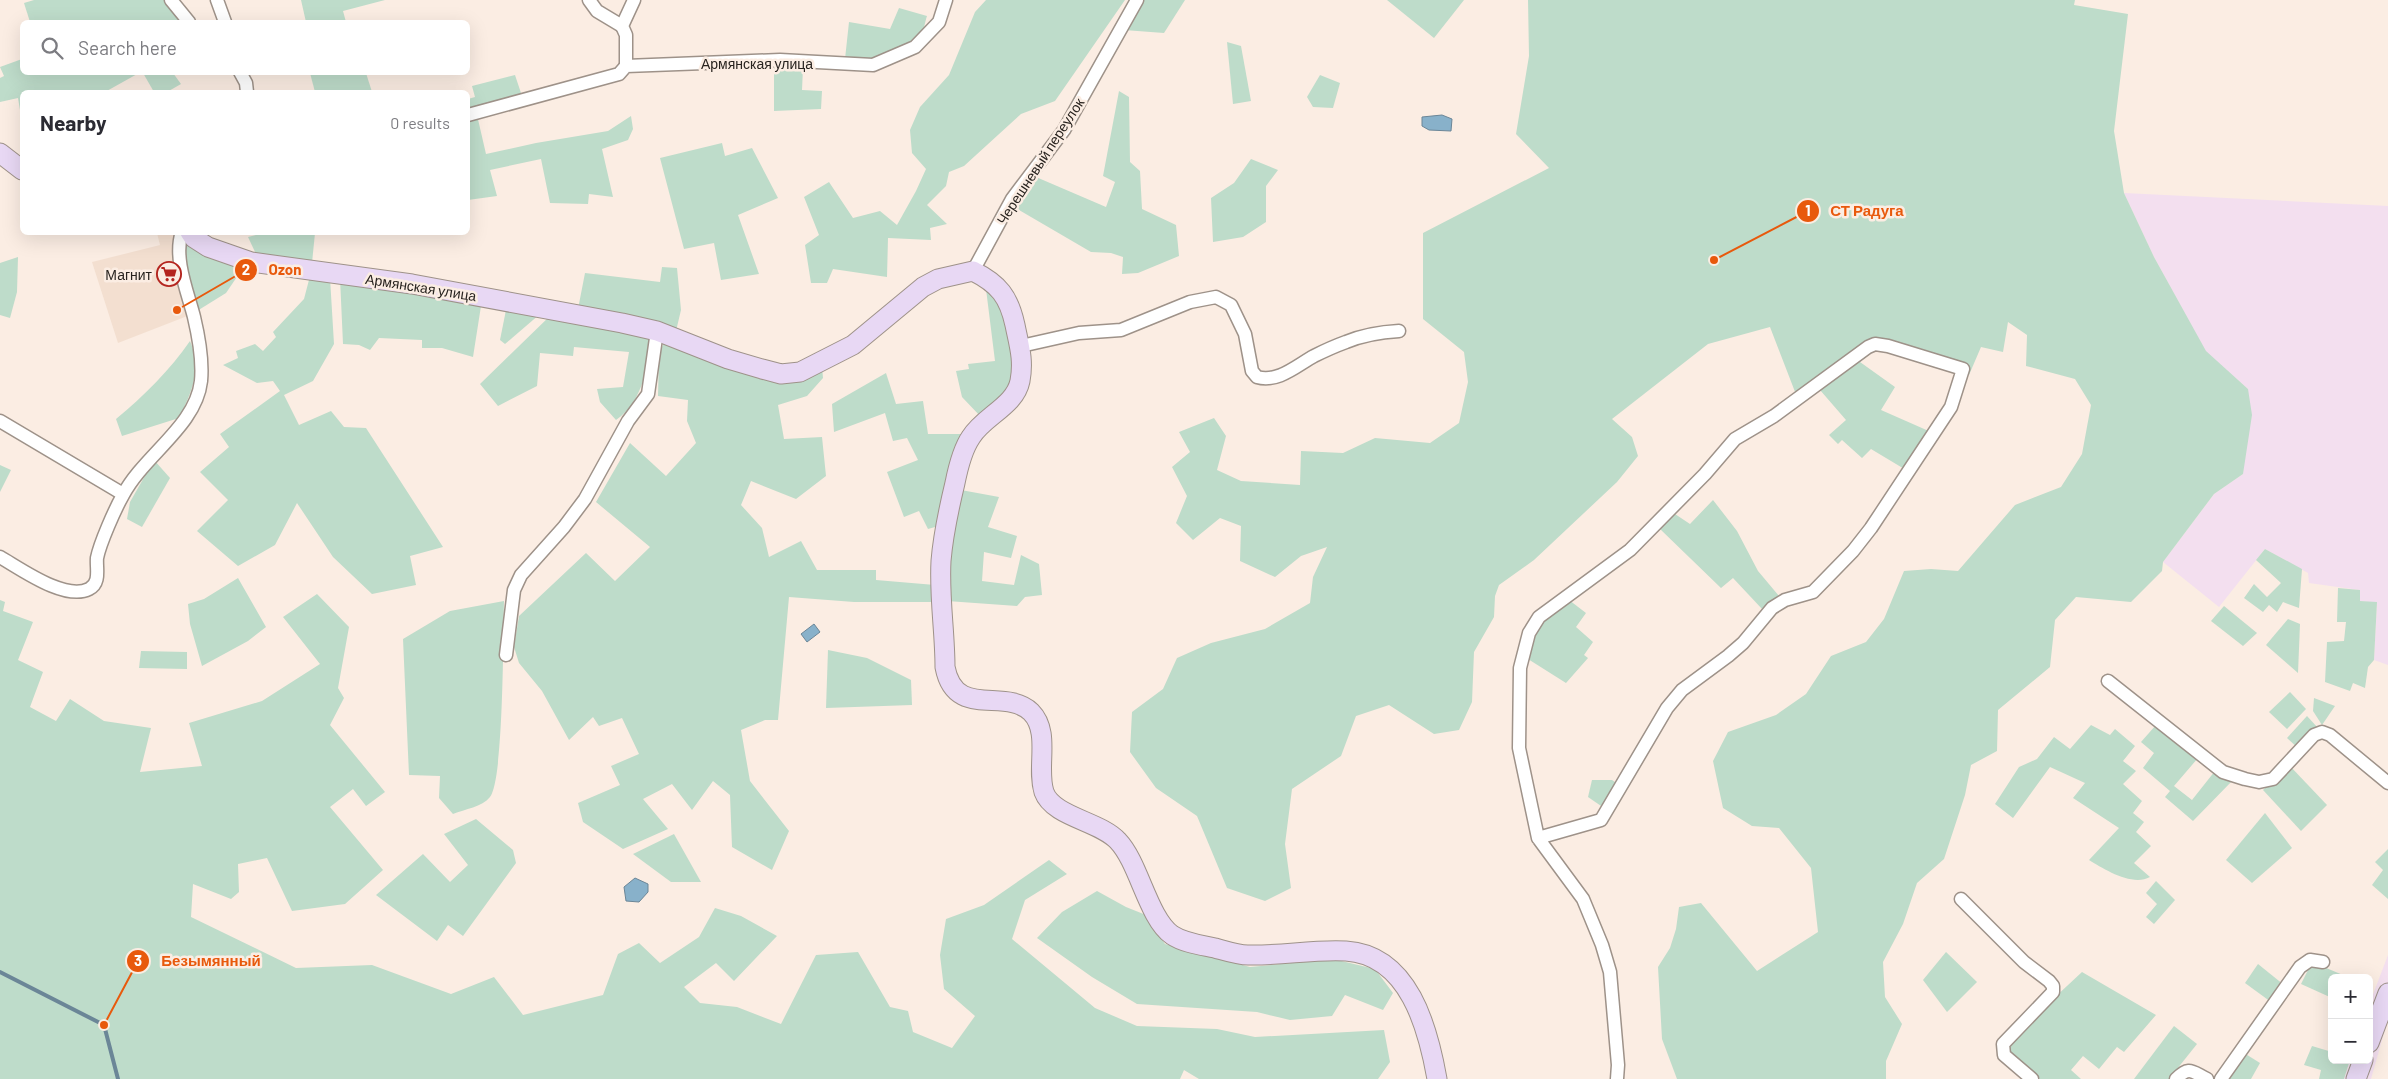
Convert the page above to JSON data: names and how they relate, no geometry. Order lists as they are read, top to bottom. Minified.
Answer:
{"streets":{"street":["Армянская улица","Черешневый переулок"]},"crossings":[["Армянская улица","Черешневый переулок"]],"places":{"other":["СТ Радуга","Ozon","Безымянный"],"supermarket":["Магнит"]},"page":{"search":"Search here","heading":["Nearby","0 results"],"map_buttons":["+","−"]}}
